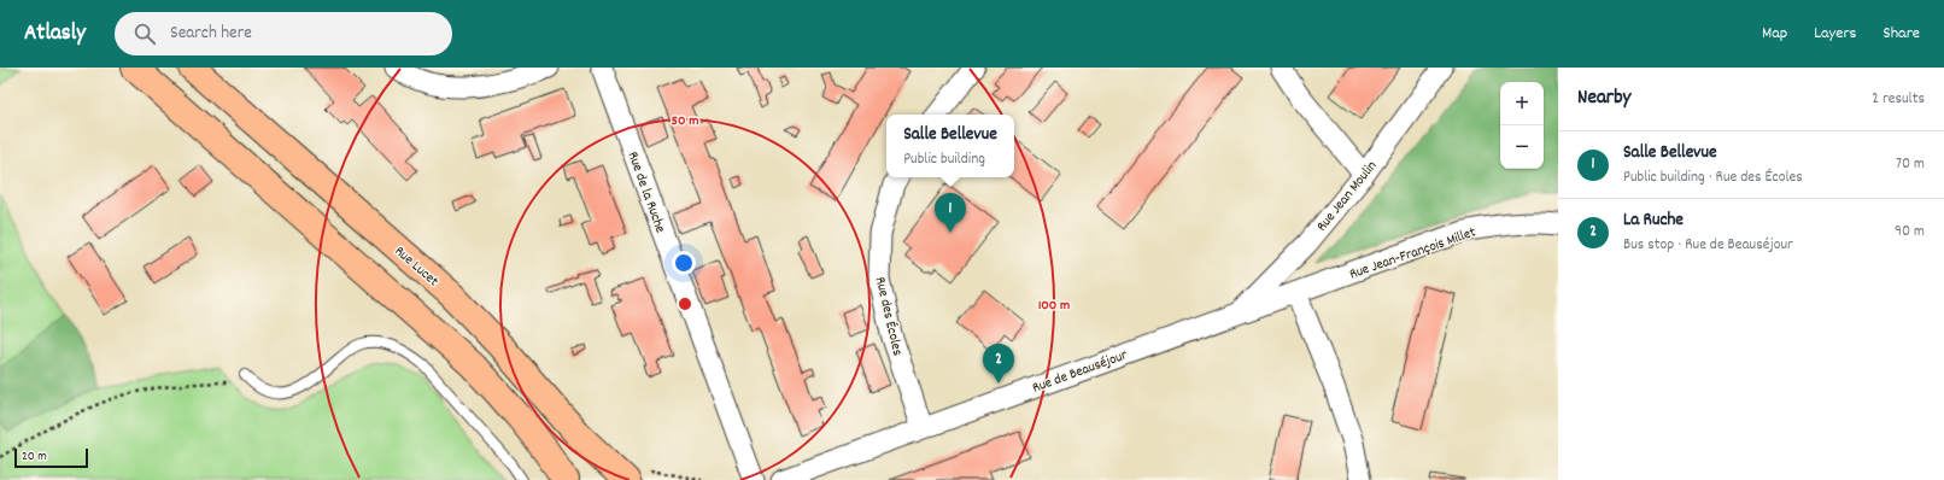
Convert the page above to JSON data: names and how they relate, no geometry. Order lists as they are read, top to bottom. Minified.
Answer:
{"streets":{"main road":["Rue Lucet"],"street":["Rue de la Ruche","Rue Jean Moulin","Rue Jean-François Millet","Rue des Écoles","Rue de Beauséjour"]},"crossings":[["Rue Jean Moulin","Rue de Beauséjour"],["Rue Jean-François Millet","Rue de Beauséjour"],["Rue des Écoles","Rue de Beauséjour"]],"scale_bar":"20 m","page":{"header":"Atlasly","search":"Search here","nav":["Map","Layers","Share"],"heading":["Nearby","2 results"],"map_buttons":["+","−"],"popup":["Salle Bellevue","Public building"],"list":[{"mark":"1","name":"Salle Bellevue","note":"Public building · Rue des Écoles","value":"70 m"},{"mark":"2","name":"La Ruche","note":"Bus stop · Rue de Beauséjour","value":"90 m"}],"pins":["1","2"],"scale":"20 m"},"rings":["50 m","100 m"]}
